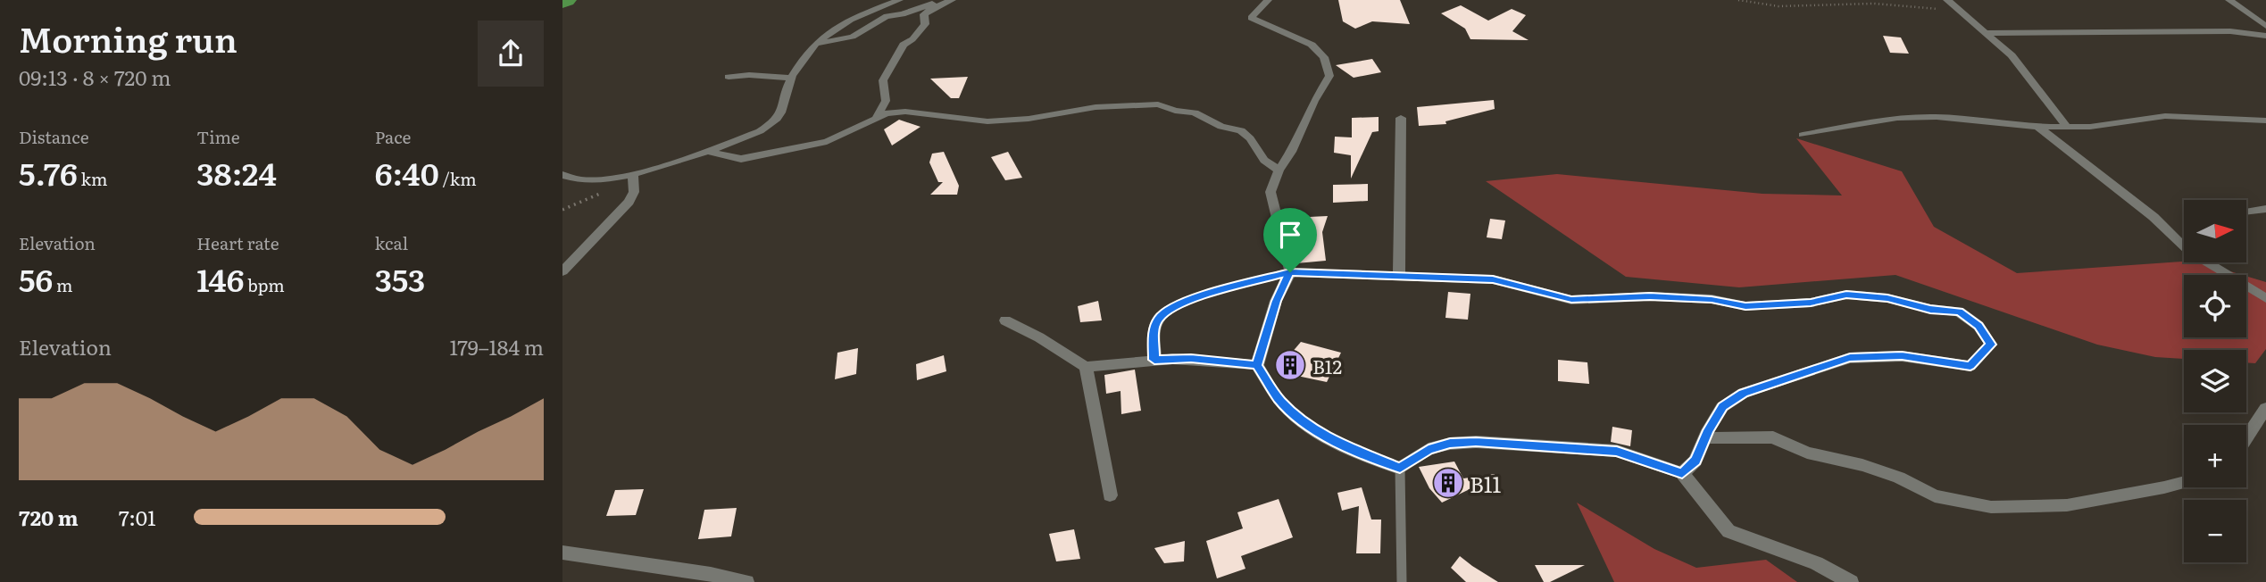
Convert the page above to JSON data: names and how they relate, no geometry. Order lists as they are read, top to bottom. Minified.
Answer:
{"places":{"building":["B12","B11"]},"north":"right","page":{"heading":["Morning run","09:13 · 8 × 720 m"],"stats":[["Distance","5.76 km"],["Time","38:24"],["Pace","6:40 /km"],["Elevation","56 m"],["Heart rate","146 bpm"],["kcal","353"]],"map_buttons":["+","−"],"chart":["Elevation","179–184 m"],"list":[{"name":"720 m","note":"7:01"}]}}
